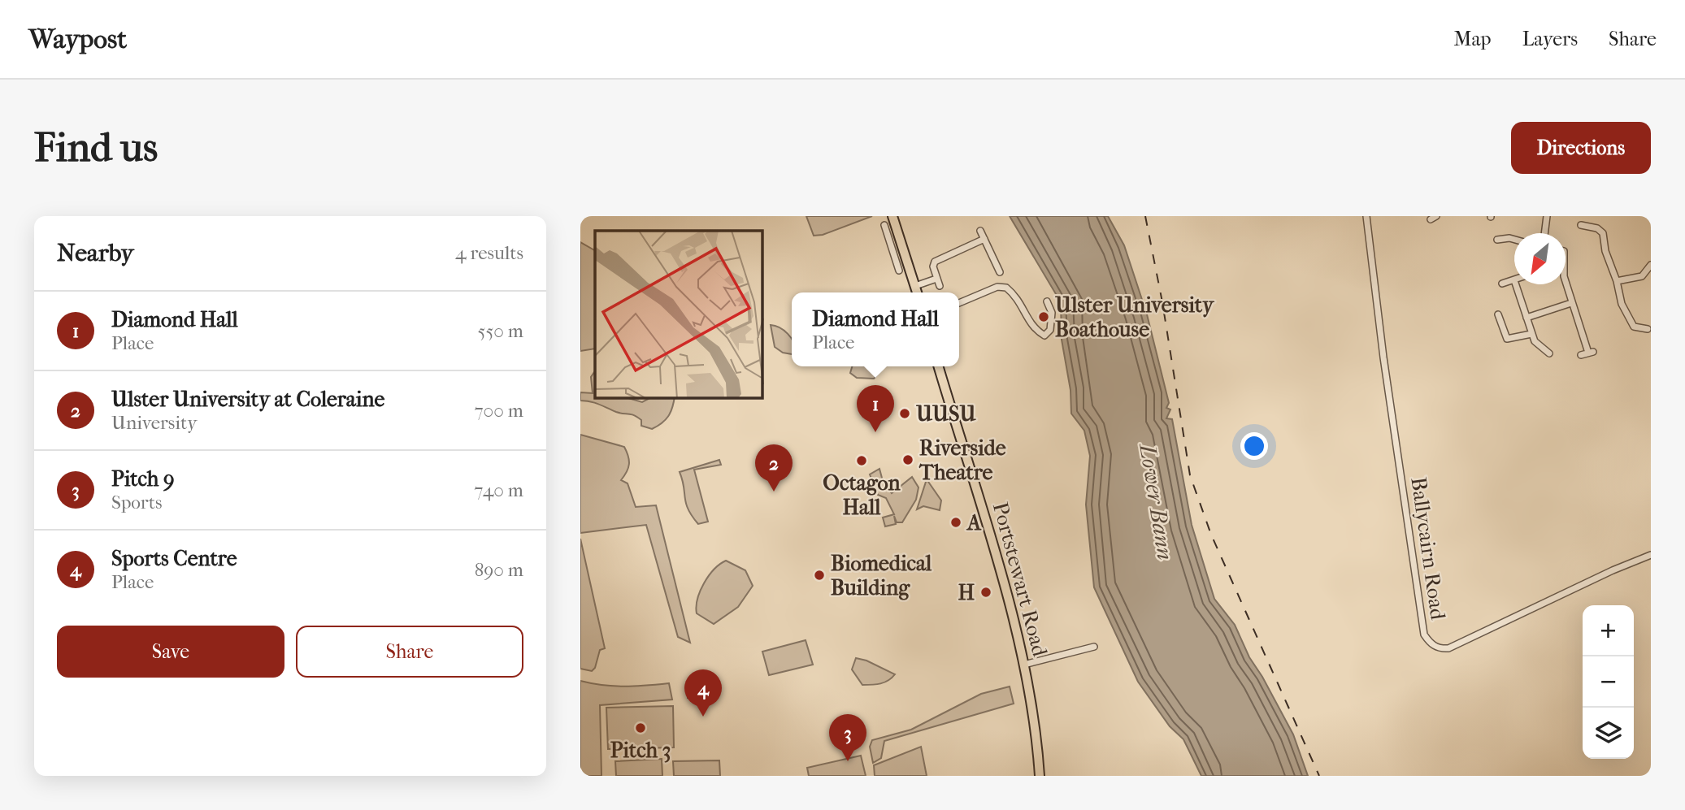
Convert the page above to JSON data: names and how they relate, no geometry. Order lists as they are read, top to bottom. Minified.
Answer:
{"streets":{"main road":["Portstewart Road"],"street":["Ballycairn Road"]},"water":["Lower Bann"],"places":["Ulster University Boathouse","UUSU","Riverside Theatre","Octagon Hall","A","Biomedical Building","H","Pitch 3"],"north":"bottom left","page":{"header":"Waypost","nav":["Map","Layers","Share"],"buttons":["Directions",["Save","Share"]],"title":"Find us","heading":["Nearby","4 results"],"list":[{"mark":"1","name":"Diamond Hall","note":"Place","value":"550 m"},{"mark":"2","name":"Ulster University at Coleraine","note":"University","value":"700 m"},{"mark":"3","name":"Pitch 9","note":"Sports","value":"740 m"},{"mark":"4","name":"Sports Centre","note":"Place","value":"890 m"}],"popup":["Diamond Hall","Place"],"pins":["1","2","4","3"],"map_buttons":["+","−"]}}
